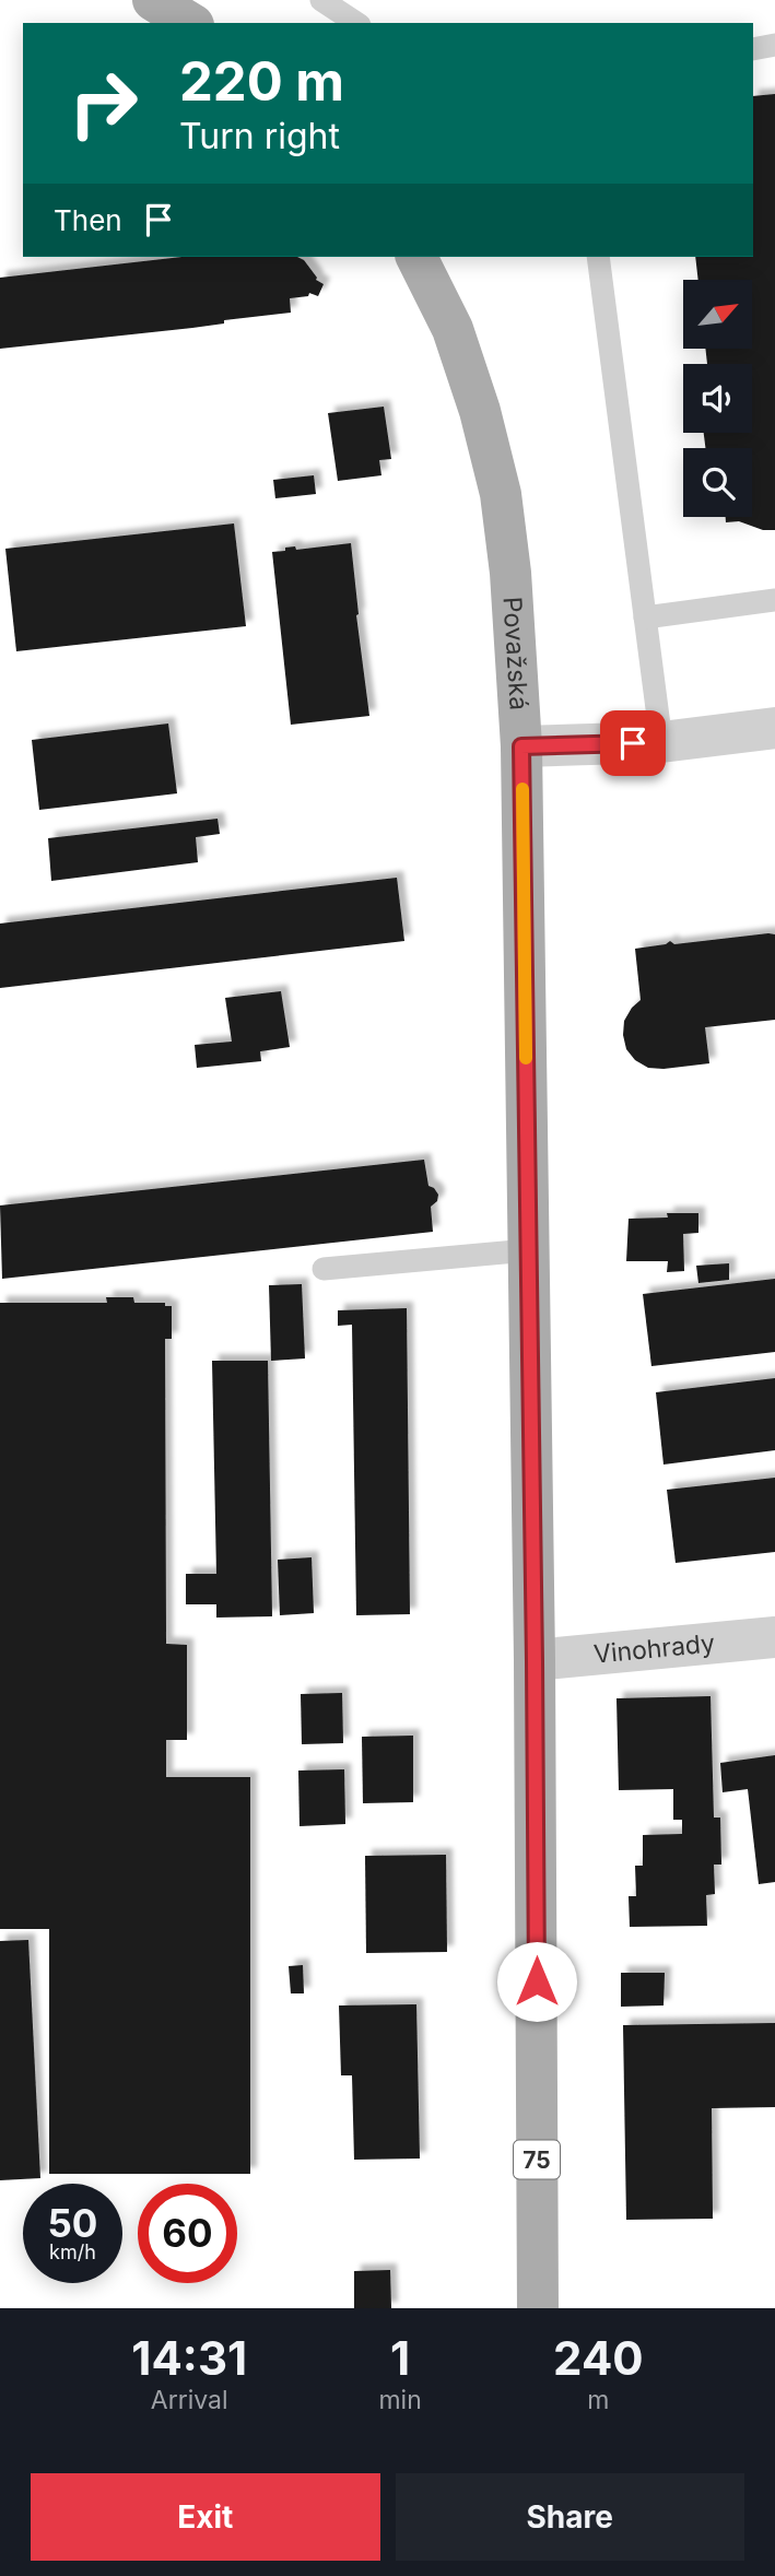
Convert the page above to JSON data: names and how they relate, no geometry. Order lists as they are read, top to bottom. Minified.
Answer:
{"streets":{"main road":["Považská","75"],"street":["Vinohrady"]},"crossings":[["Považská","Vinohrady"]],"north":"top right","page":{"turn":["220 m","Turn right"],"then":"Then","speed":"50 km/h","limit":"60","eta":["14:31","Arrival","1","min","240","m"],"buttons":["Exit","Share"]}}
